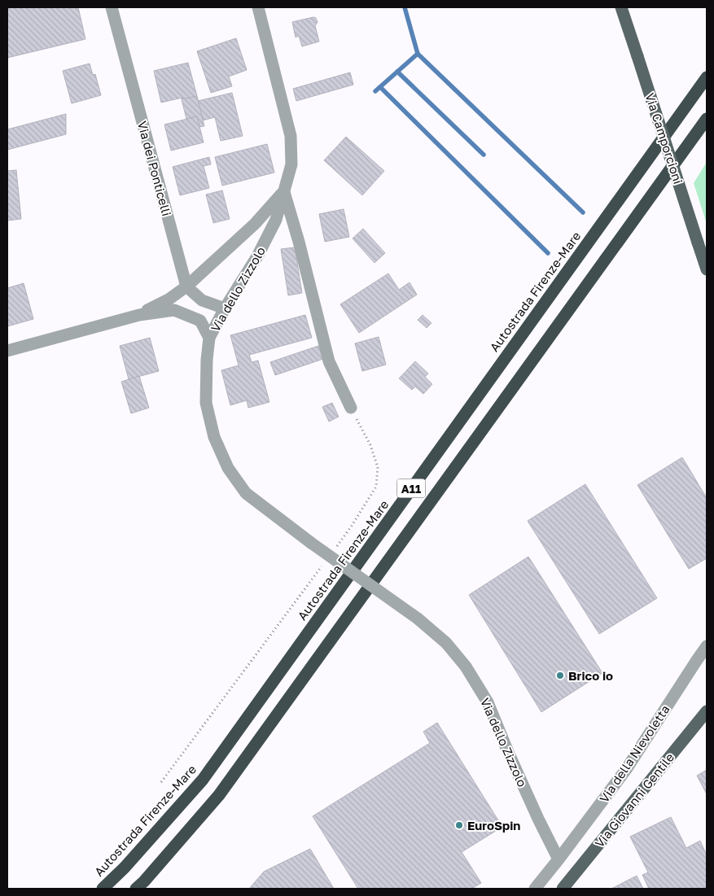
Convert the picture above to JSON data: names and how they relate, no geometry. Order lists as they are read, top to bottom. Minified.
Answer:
{"streets":{"highway":["Autostrada Firenze-Mare","A11"],"main road":["Via Camporcioni","Via Giovanni Gentile"],"street":["Via dei Ponticelli","Via dello Zizzolo","Via della Nievoletta"]},"crossings":[["Via dello Zizzolo","Via della Nievoletta"]],"places":["Brico io","EuroSpin"]}
